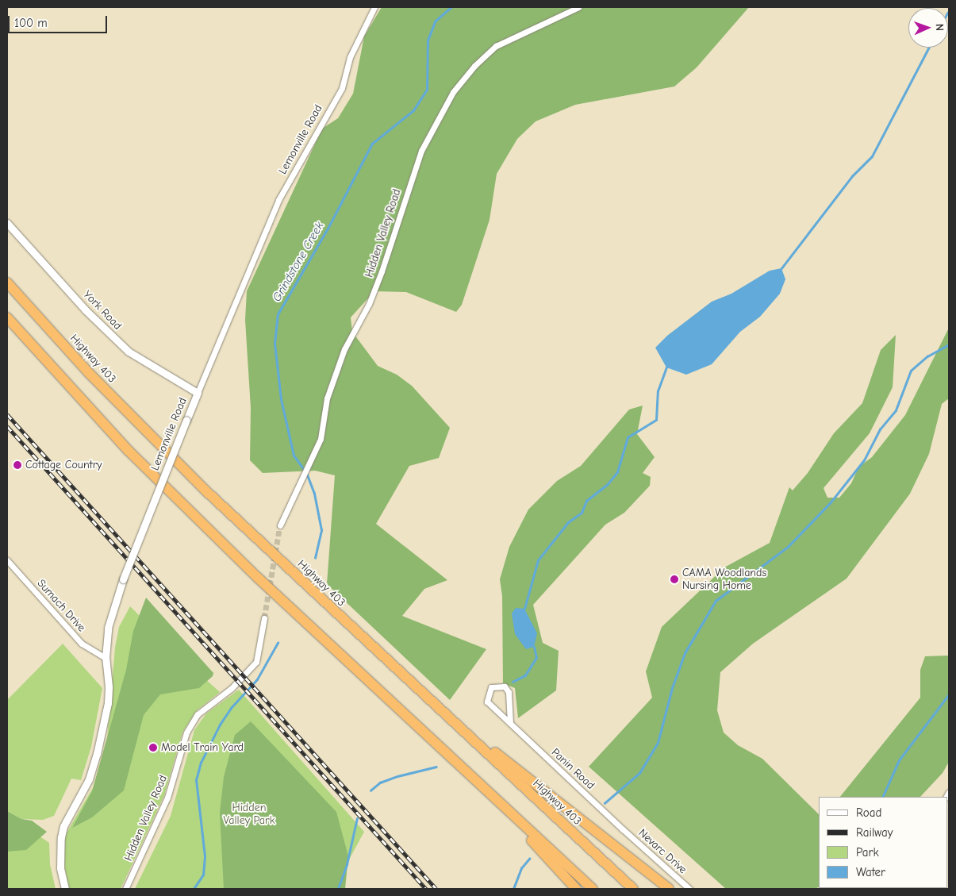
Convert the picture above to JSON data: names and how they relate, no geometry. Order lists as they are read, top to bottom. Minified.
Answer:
{"streets":{"highway":["Highway 403"],"street":["Lemonville Road","Hidden Valley Road","York Road","Sumach Drive","Panin Road","Nevarc Drive"]},"crossings":[["Lemonville Road","York Road"],["Lemonville Road","Sumach Drive"],["Panin Road","Nevarc Drive"]],"water":["Grindstone Creek"],"parks":["Hidden Valley Park"],"places":["Cottage Country","CAMA Woodlands Nursing Home","Model Train Yard"],"legend":["Road","Railway","Park","Water"],"scale_bar":"100 m","north":"right"}
